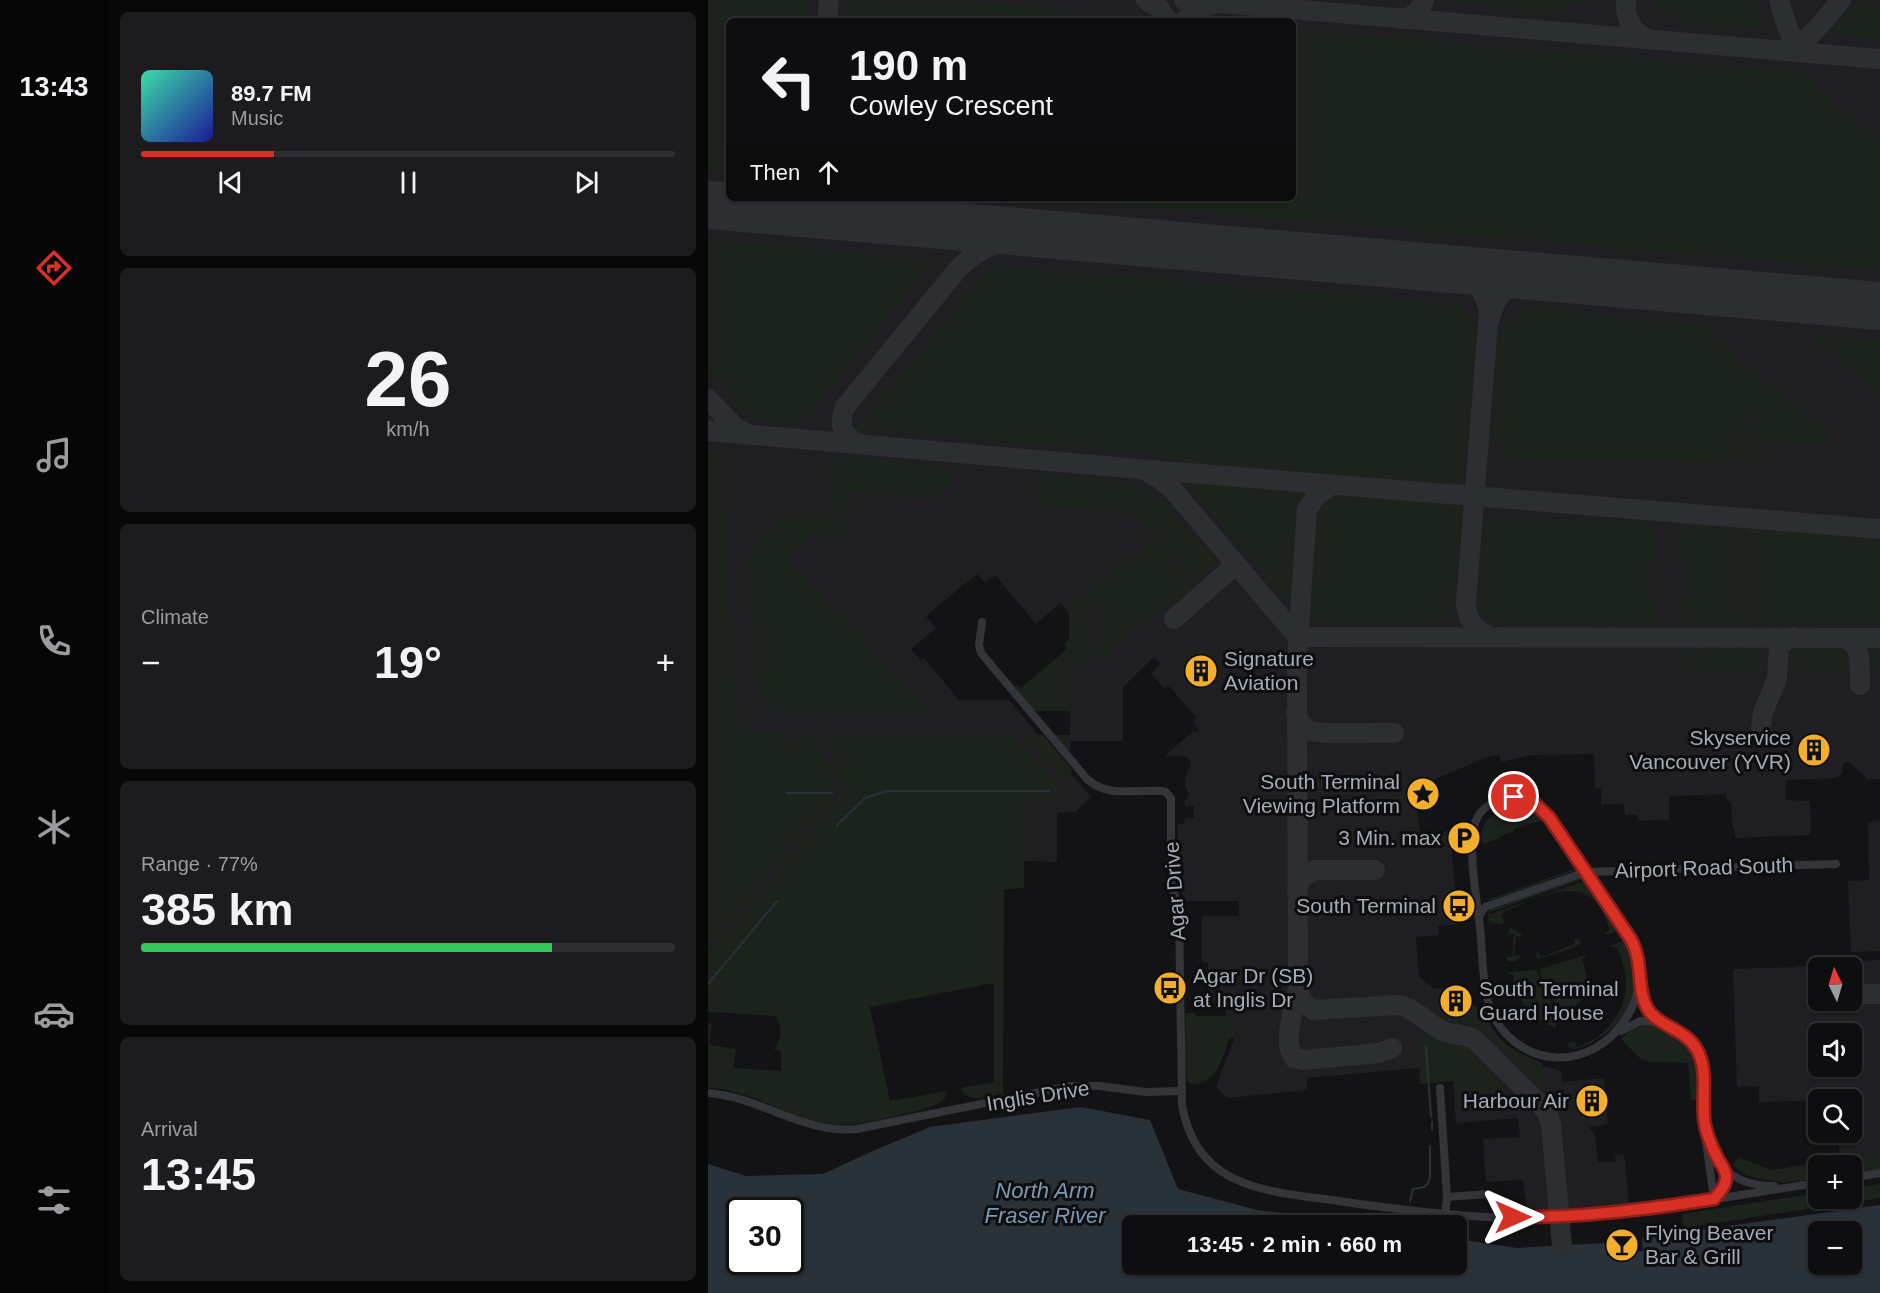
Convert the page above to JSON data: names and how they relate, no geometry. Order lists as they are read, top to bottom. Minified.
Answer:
{"streets":{"street":["Airport Road South","Agar Drive","Inglis Drive"]},"crossings":[["Agar Drive","Inglis Drive"]],"water":["North Arm Fraser River"],"places":{"building":["Signature Aviation","Skyservice Vancouver (YVR)","South Terminal Guard House","Harbour Air"],"place":["South Terminal Viewing Platform"],"parking":["3 Min. max"],"bus stop":["South Terminal","Agar Dr (SB) at Inglis Dr"],"bar":["Flying Beaver Bar & Grill"]},"north":"top","page":{"tabs":"13:43","turn":["190 m","Cowley Crescent"],"song":["89.7 FM","Music"],"then":"Then","tile":[["26","km/h"],"Climate",["Range · 77%","385 km"],["Arrival","13:45"]],"heat":["−","19°","+"],"map_buttons":["+","−"],"limit":"30","trip":"13:45 · 2 min · 660 m"}}
